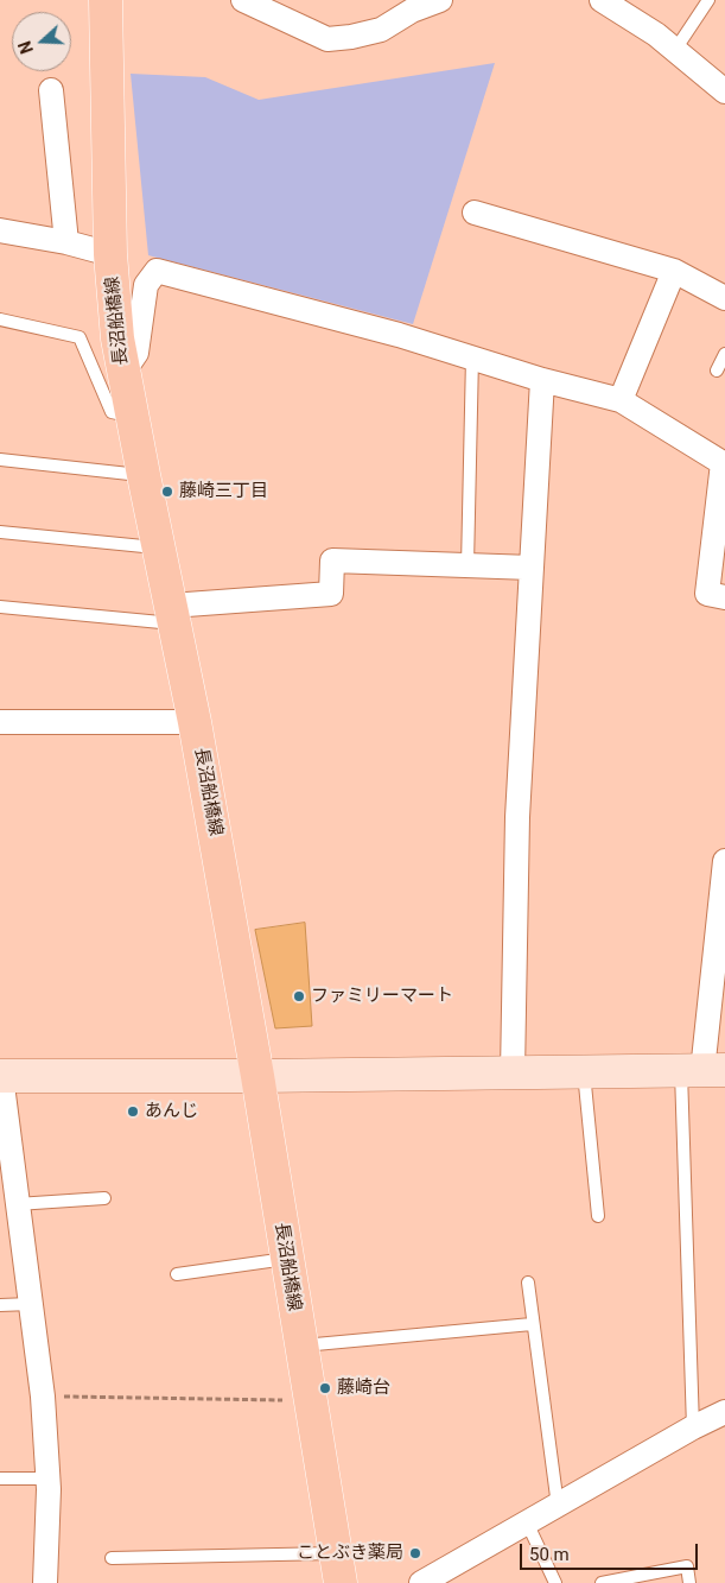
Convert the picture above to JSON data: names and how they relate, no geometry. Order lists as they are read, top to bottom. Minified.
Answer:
{"streets":{"main road":["長沼船橋線"]},"places":["藤崎三丁目","ファミリーマート","あんじ","藤崎台","ことぶき薬局"],"scale_bar":"50 m","north":"left"}
